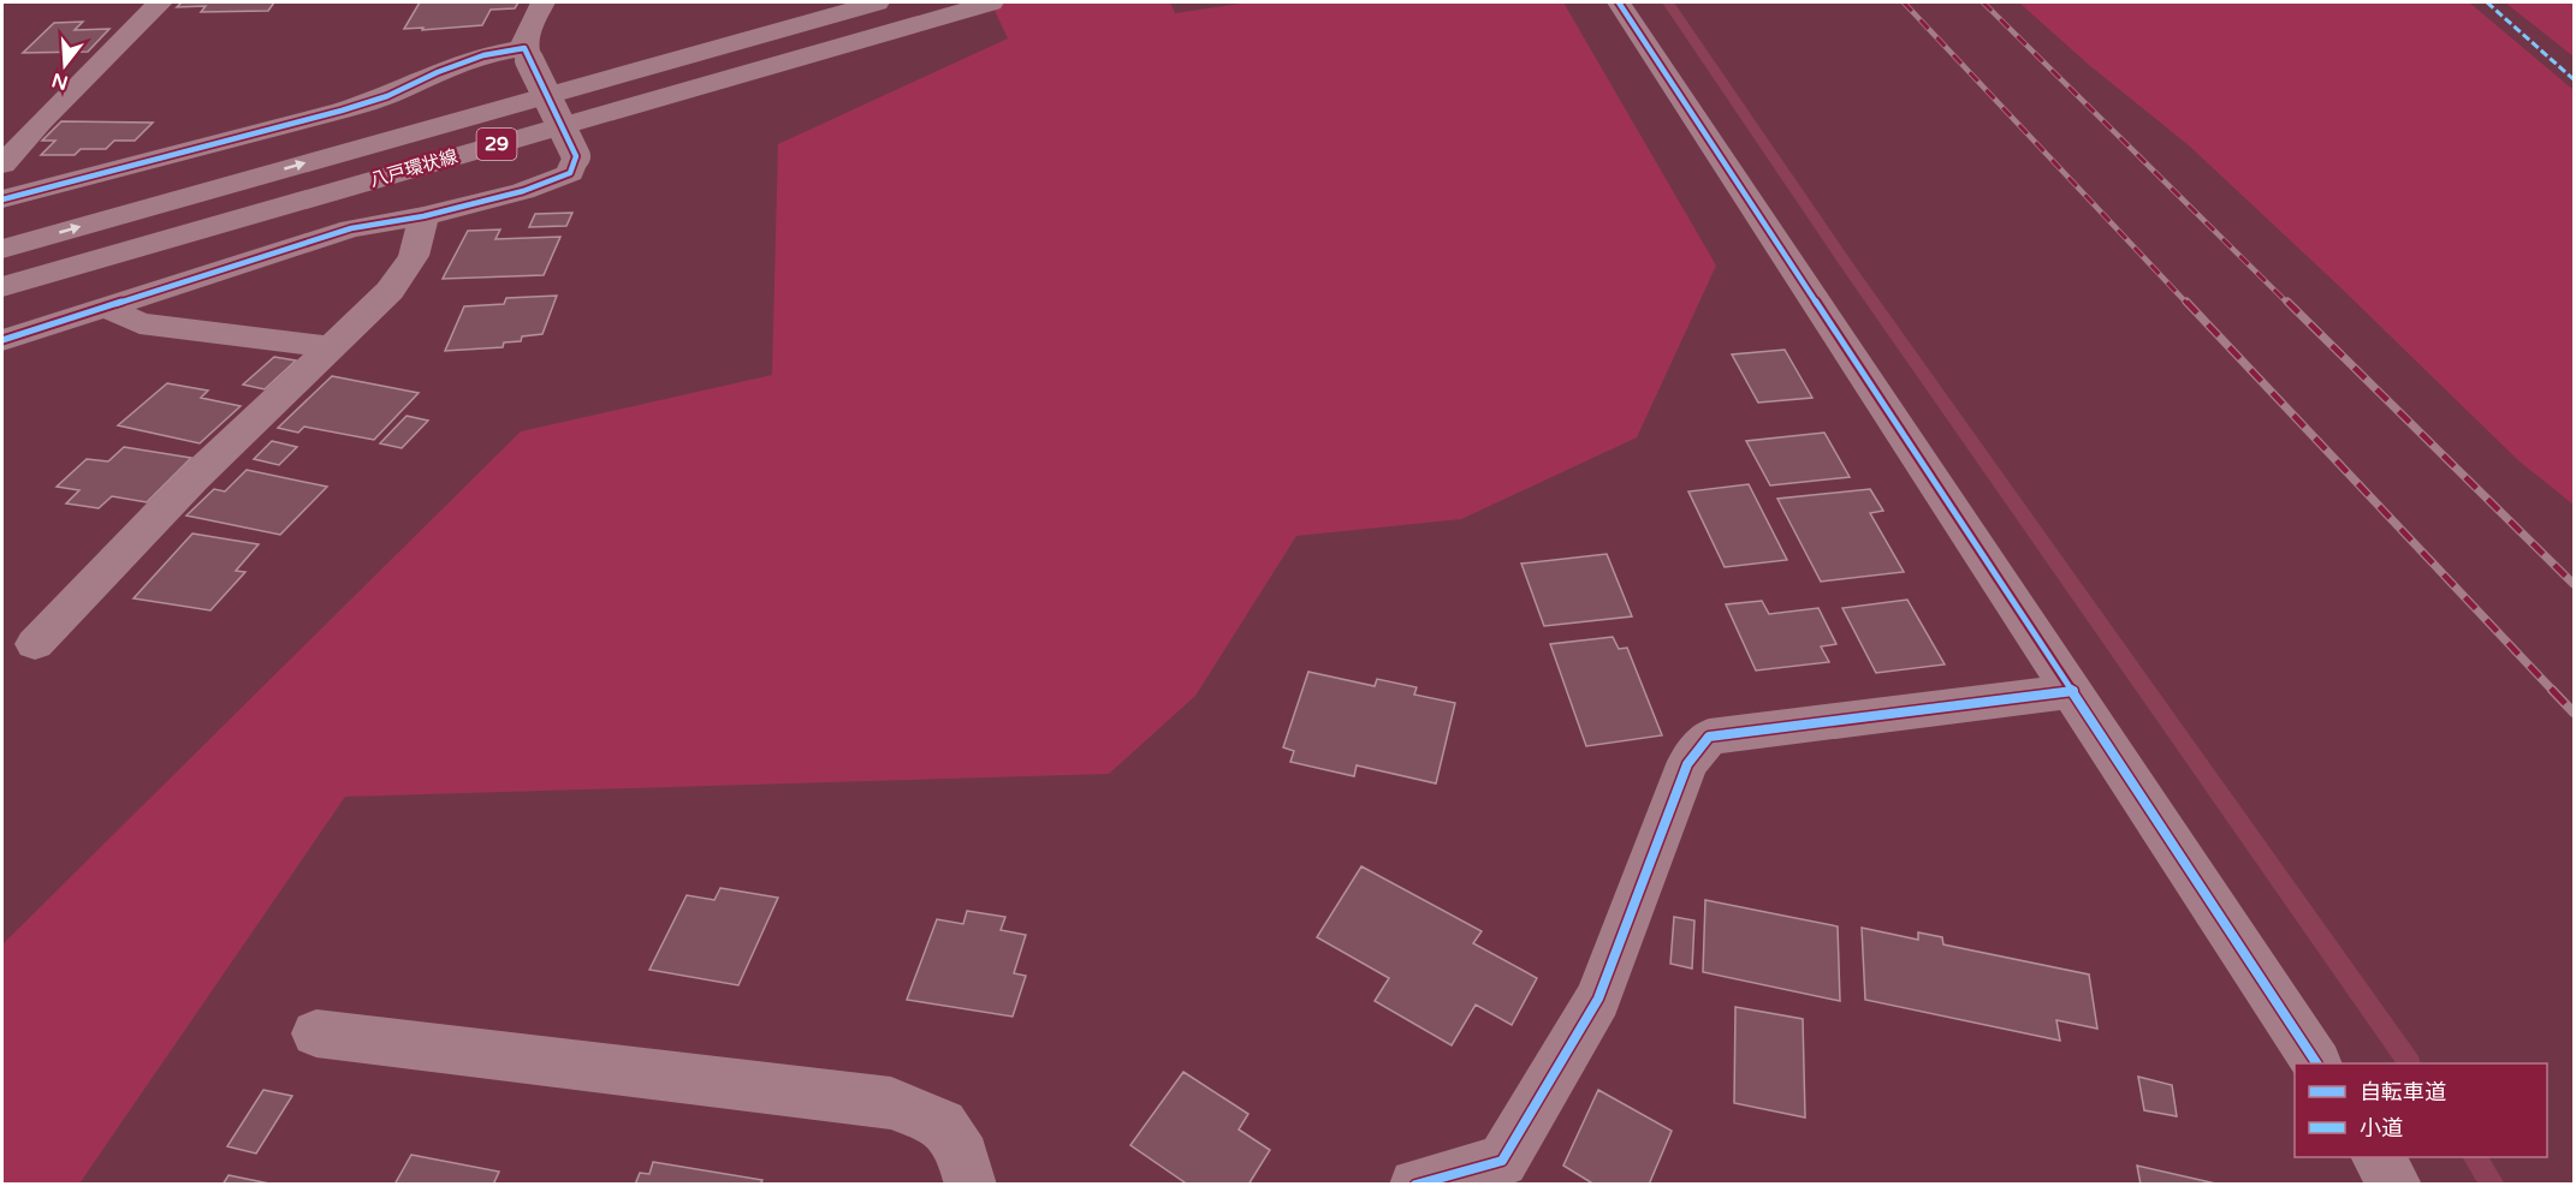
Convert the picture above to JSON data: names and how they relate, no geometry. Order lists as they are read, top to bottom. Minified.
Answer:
{"streets":{"main road":["29","八戸環状線"]},"crossings":[["29","八戸環状線"]],"legend":["自転車道","小道"],"north":"bottom"}
